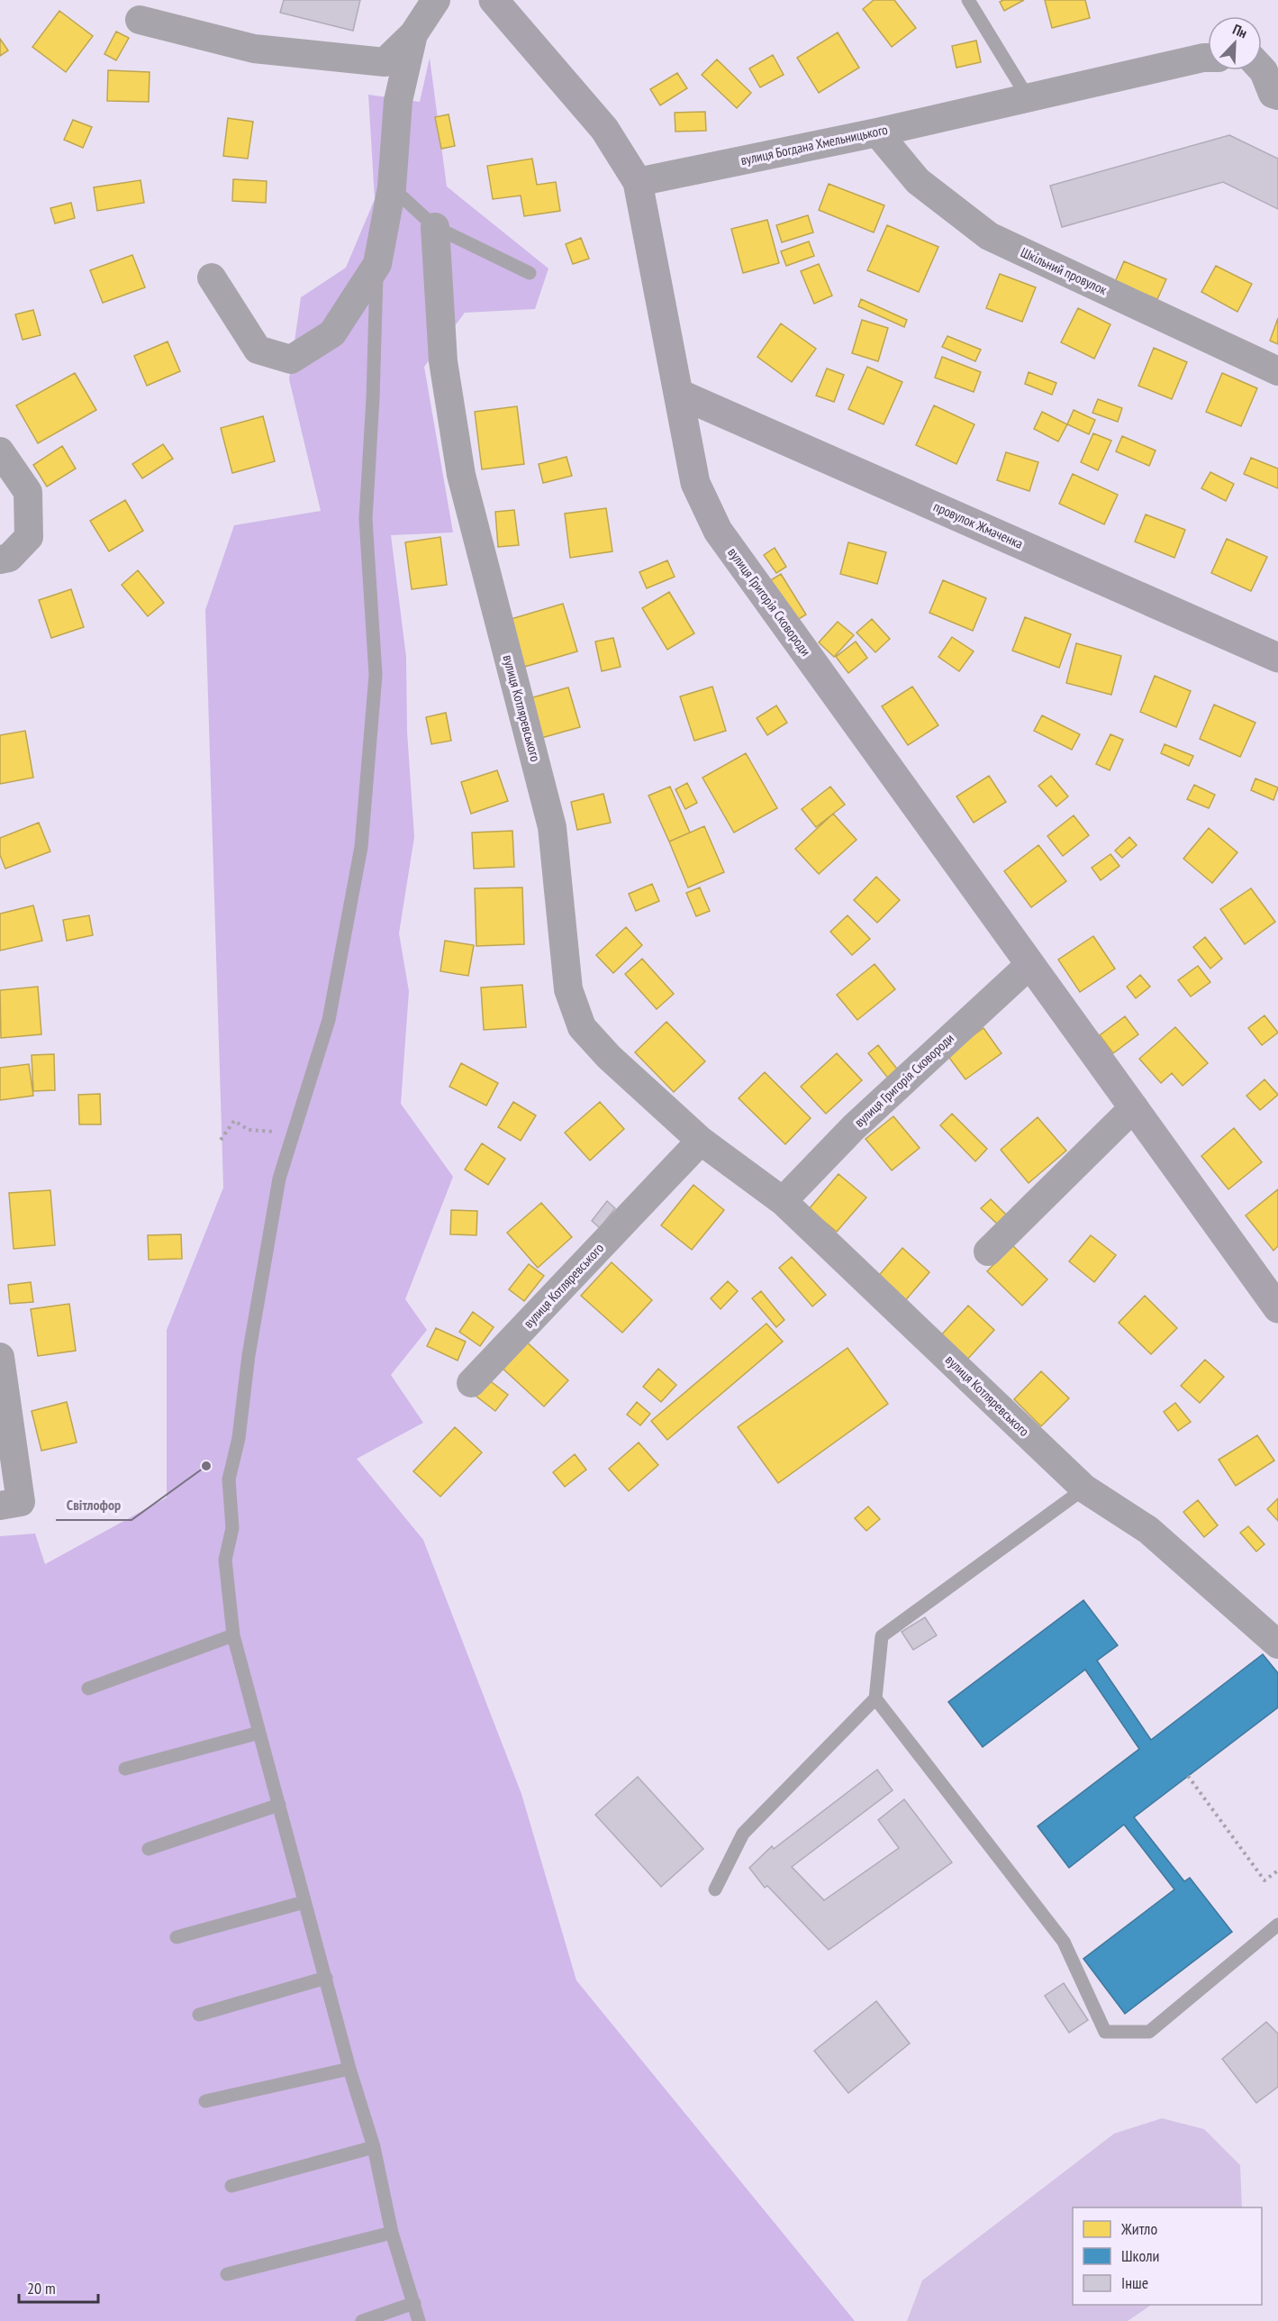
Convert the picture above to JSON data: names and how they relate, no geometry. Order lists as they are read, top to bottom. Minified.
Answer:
{"streets":{"street":["вулиця Богдана Хмельницького","Шкільний провулок","провулок Жмаченка","вулиця Григорія Сковороди","вулиця Котляревського"]},"crossings":[["вулиця Богдана Хмельницького","Шкільний провулок"],["вулиця Богдана Хмельницького","вулиця Григорія Сковороди"],["провулок Жмаченка","вулиця Григорія Сковороди"],["вулиця Григорія Сковороди","вулиця Котляревського"]],"places":["Світлофор"],"legend":["Житло","Школи","Інше"],"scale_bar":"20 m","north":"top right"}
